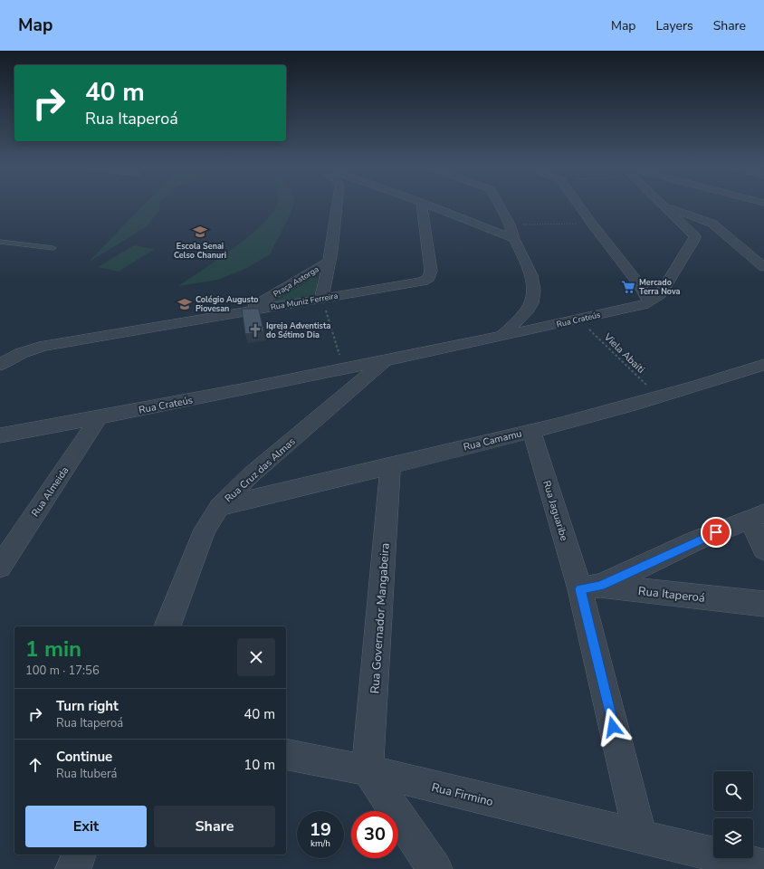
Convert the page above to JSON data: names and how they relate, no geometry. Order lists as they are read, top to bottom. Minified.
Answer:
{"streets":{"street":["Praça Astorga","Rua Muniz Ferreira","Rua Crateús","Rua Camamu","Rua Cruz das Almas","Rua Almeida","Rua Jaguaribe","Rua Itaperoá","Rua Governador Mangabeira","Rua Firmino"],"path":["Viela Abaiti"]},"crossings":[["Praça Astorga","Rua Muniz Ferreira"],["Rua Crateús","Viela Abaiti"],["Rua Crateús","Rua Cruz das Almas"],["Rua Crateús","Rua Almeida"],["Viela Abaiti","Rua Camamu"],["Rua Camamu","Rua Cruz das Almas"],["Rua Camamu","Rua Jaguaribe"],["Rua Camamu","Rua Governador Mangabeira"],["Rua Jaguaribe","Rua Itaperoá"],["Rua Jaguaribe","Rua Firmino"],["Rua Governador Mangabeira","Rua Firmino"]],"places":{"school or university":["Escola Senai Celso Chanuri","Colégio Augusto Piovesan"],"supermarket":["Mercado Terra Nova"],"church":["Igreja Adventista do Sétimo Dia"]},"page":{"header":"Map","nav":["Map","Layers","Share"],"turn":["40 m","Rua Itaperoá"],"heading":["1 min","100 m · 17:56"],"list":[{"name":"Turn right","note":"Rua Itaperoá","value":"40 m"},{"name":"Continue","note":"Rua Ituberá","value":"10 m"}],"buttons":["Exit","Share"],"speed":"19 km/h","limit":"30"}}
